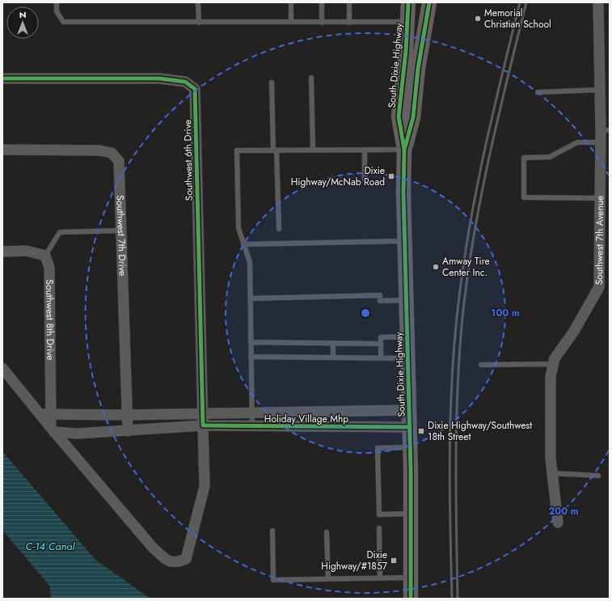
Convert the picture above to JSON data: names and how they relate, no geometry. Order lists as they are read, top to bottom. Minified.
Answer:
{"streets":{"main road":["South Dixie Highway"],"street":["Southwest 6th Drive","Southwest 7th Drive","Southwest 7th Avenue","Southwest 8th Drive","Holiday Village Mhp"]},"crossings":[["South Dixie Highway","Holiday Village Mhp"],["Southwest 6th Drive","Holiday Village Mhp"],["Southwest 7th Drive","Holiday Village Mhp"],["Southwest 8th Drive","Holiday Village Mhp"]],"water":["C-14 Canal"],"places":{"other":["Memorial Christian School","Amway Tire Center Inc."],"transit":["Dixie Highway/McNab Road","Dixie Highway/Southwest 18th Street","Dixie Highway/#1857"]},"north":"top","rings":["100 m","200 m"]}
